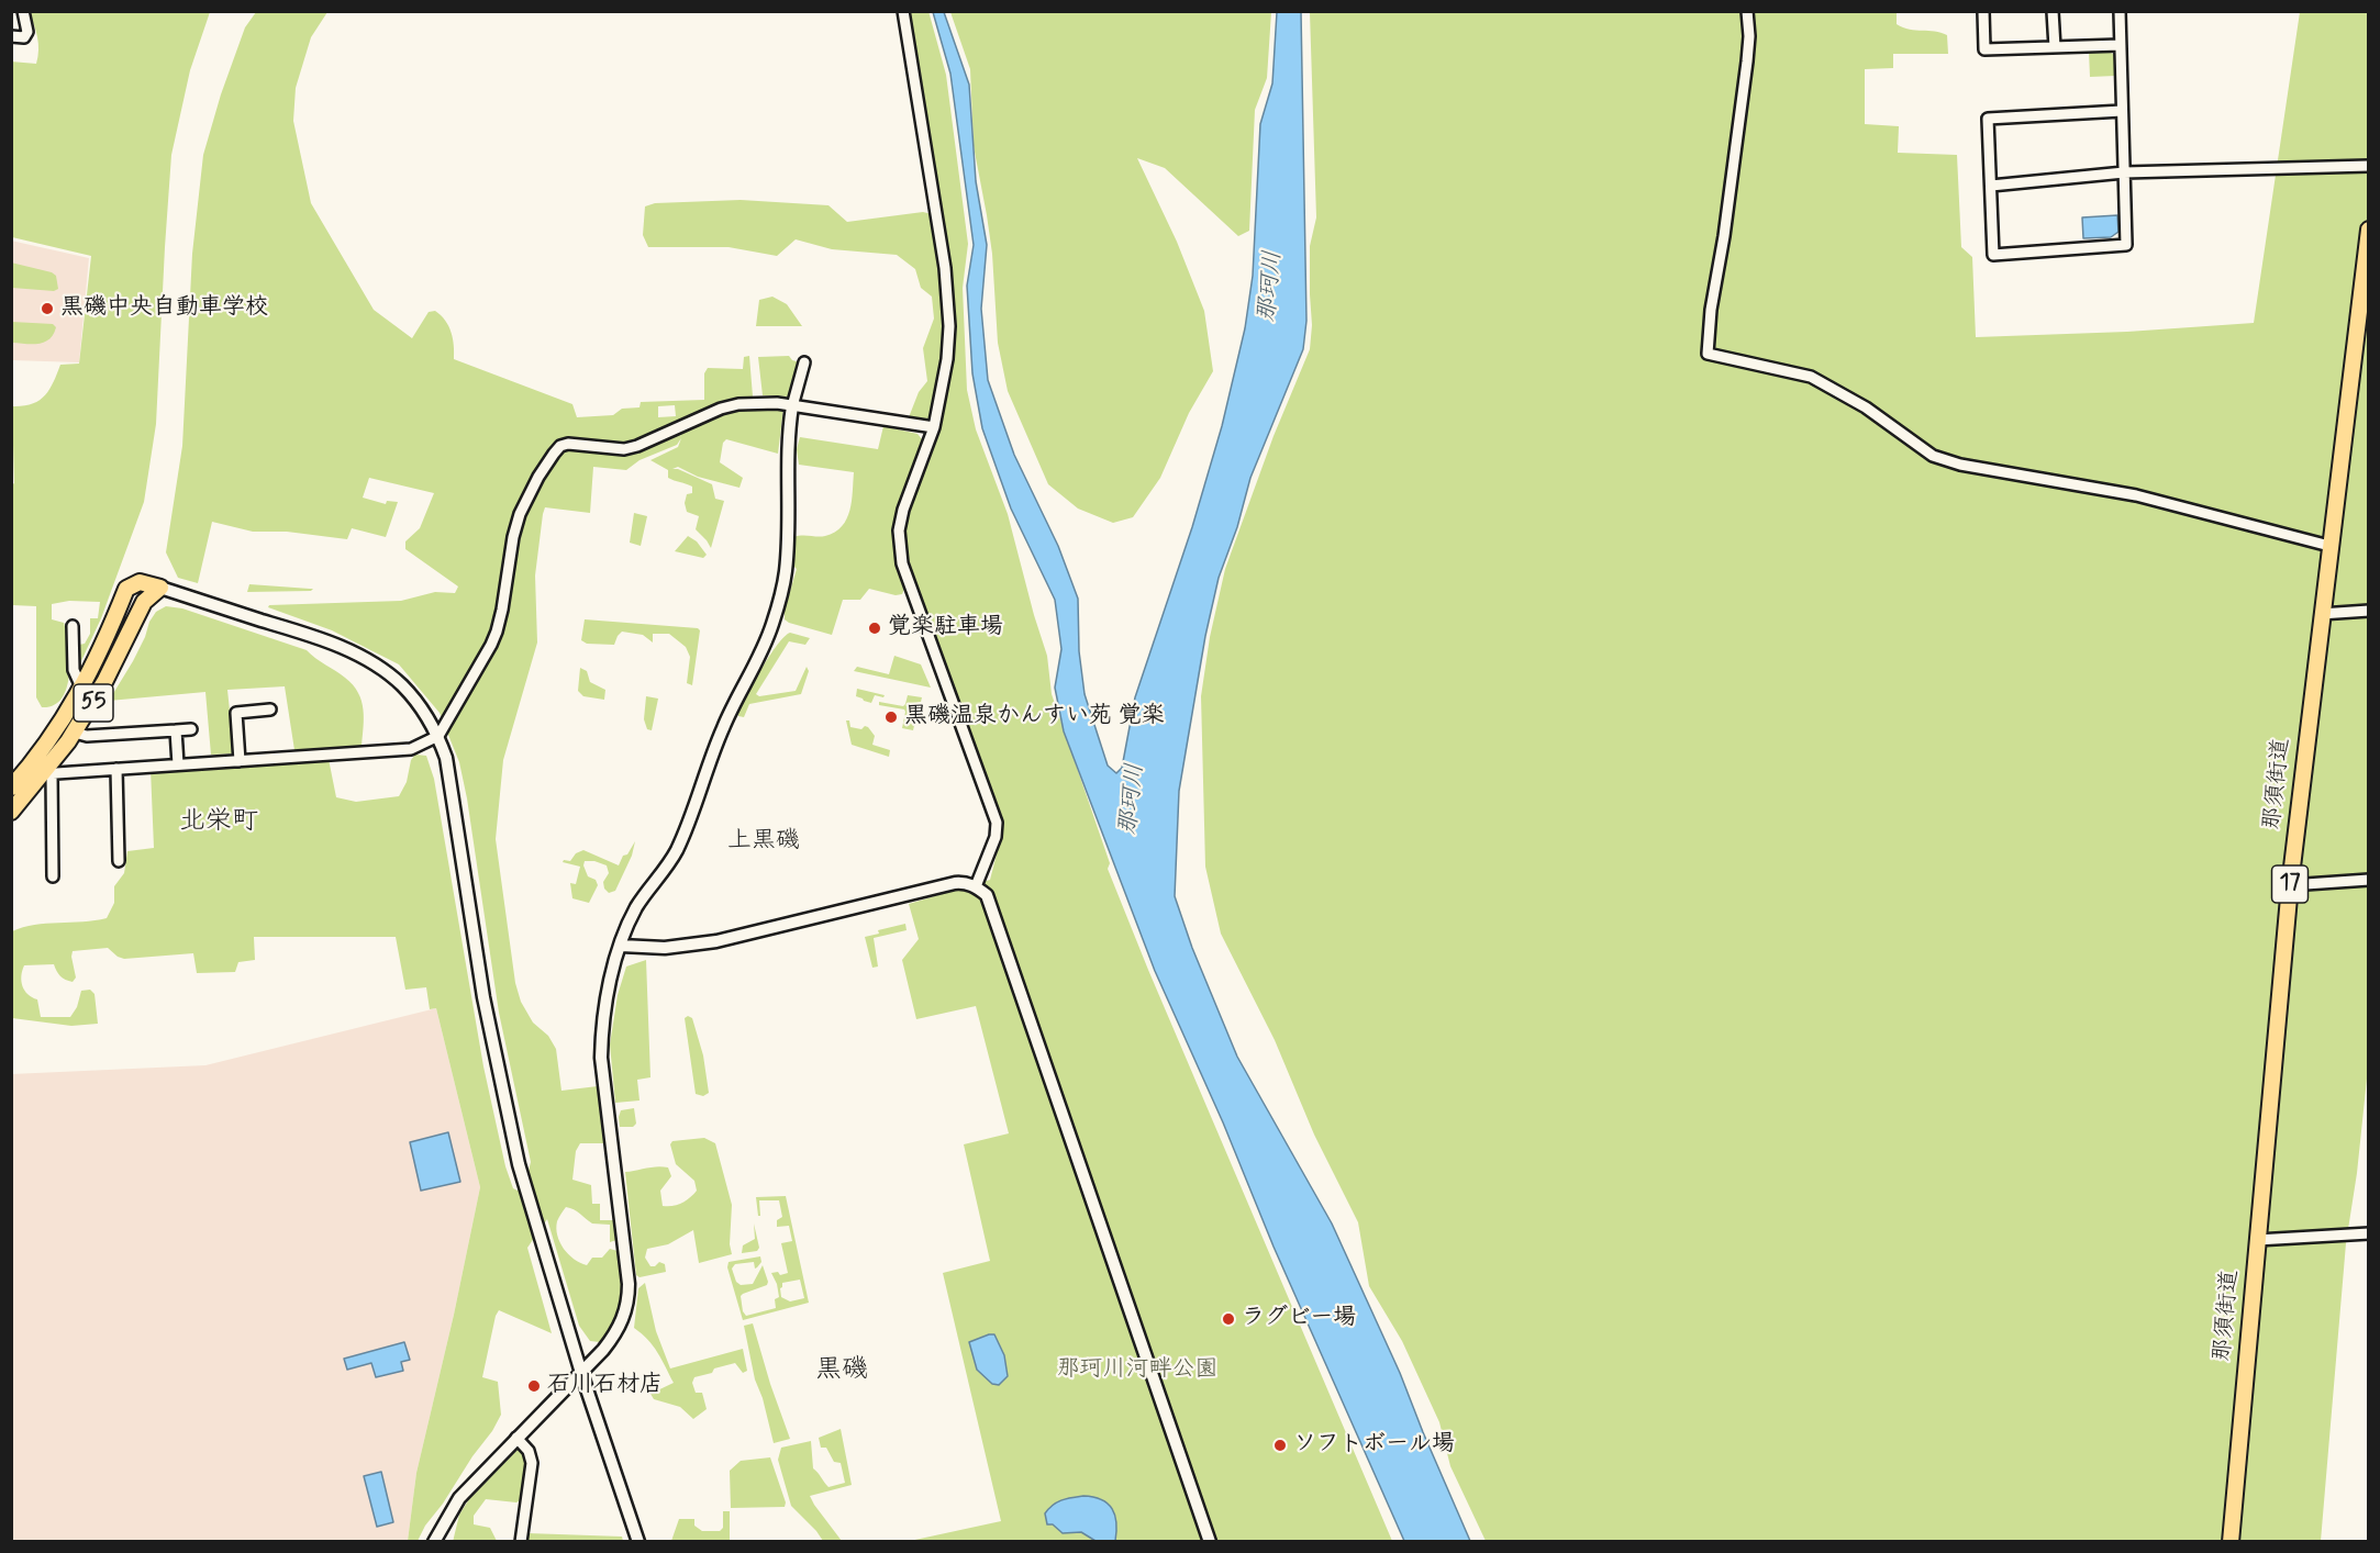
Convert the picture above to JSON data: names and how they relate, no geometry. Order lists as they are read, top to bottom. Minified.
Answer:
{"streets":{"main road":["55","那須街道","17"]},"districts":["北栄町","上黒磯","黒磯"],"water":["那珂川"],"parks":["那珂川河畔公園"],"places":["黒磯中央自動車学校","覚楽駐車場","黒磯温泉かんすい苑 覚楽","ラグビー場","石川石材店","ソフトボール場"]}
